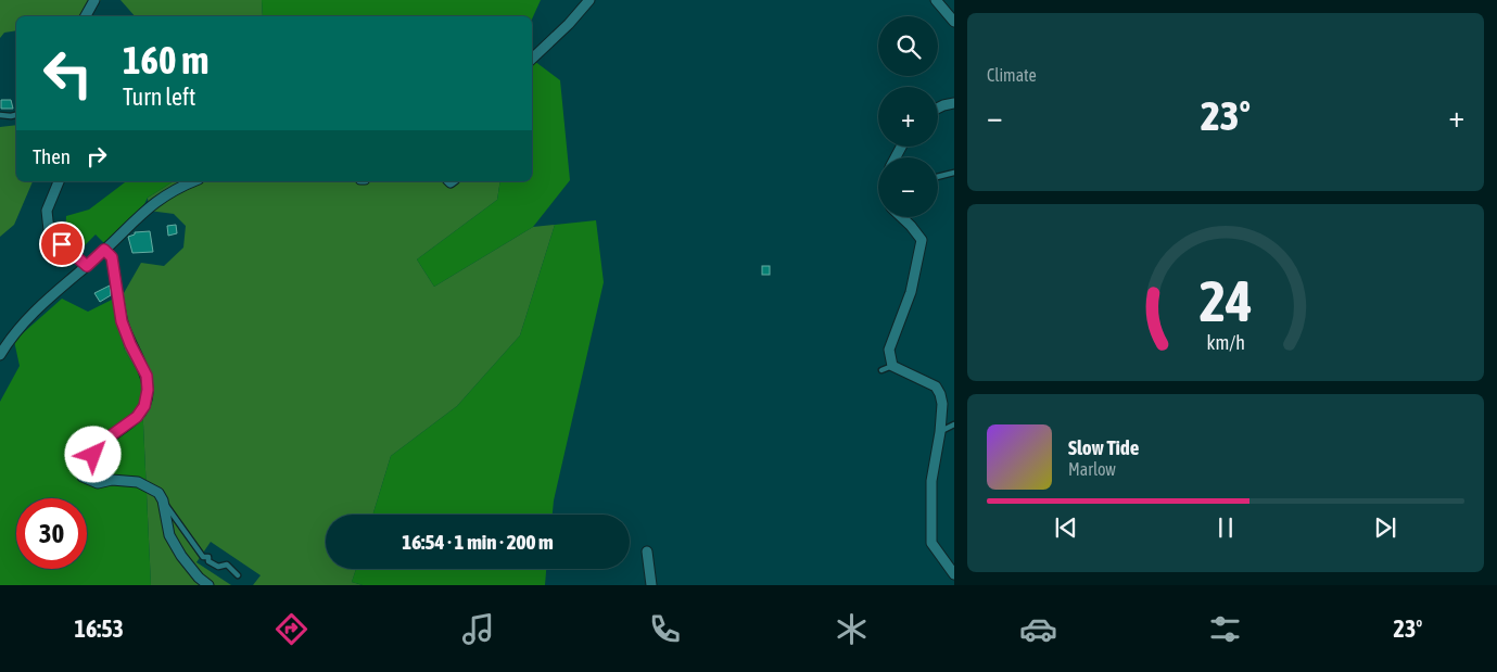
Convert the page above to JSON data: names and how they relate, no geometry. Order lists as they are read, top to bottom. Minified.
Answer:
{"page":{"tile":"Climate","map_buttons":["+","−"],"turn":["160 m","Turn left"],"heat":["−","23°","+"],"then":"Then","song":["Slow Tide","Marlow"],"limit":"30","trip":"16:54 · 1 min · 200 m","tabs":["16:53","23°"],"gauge":["24","km/h"]}}
